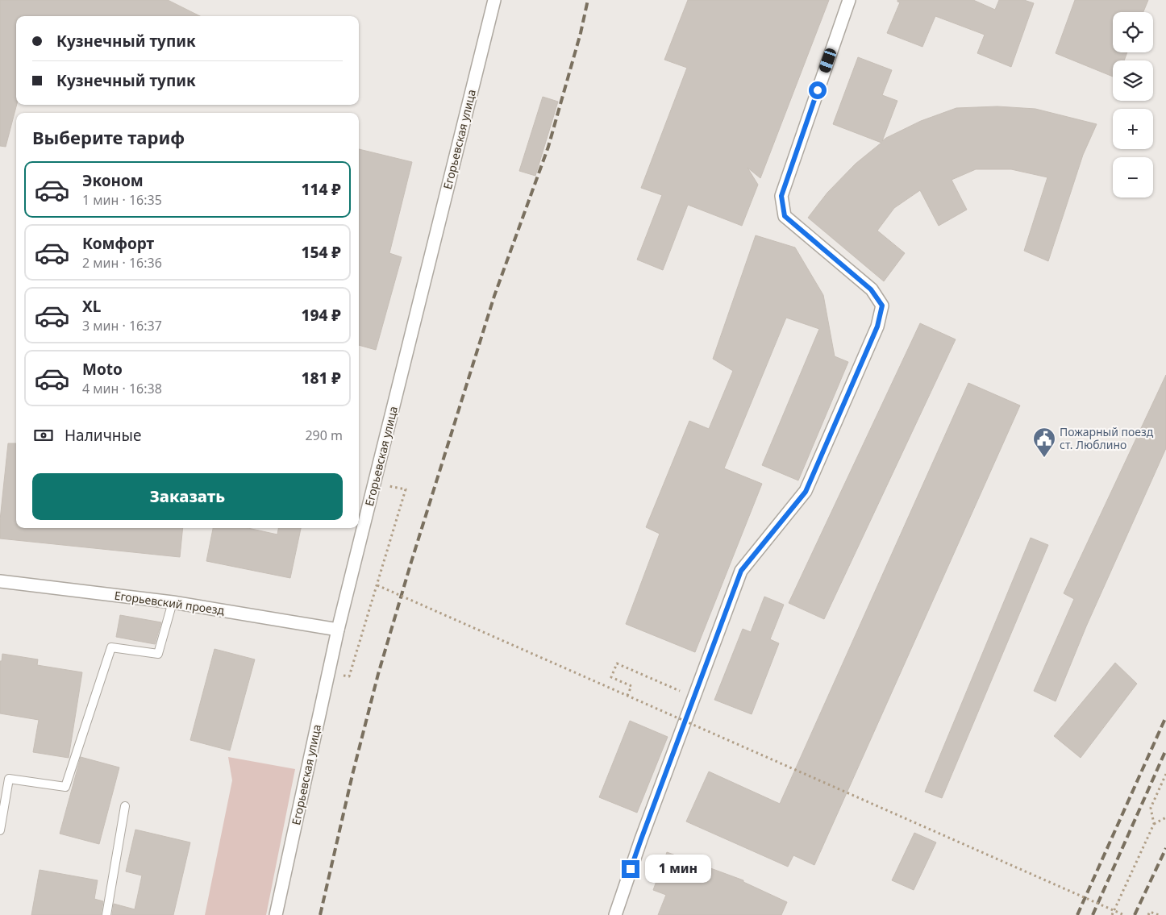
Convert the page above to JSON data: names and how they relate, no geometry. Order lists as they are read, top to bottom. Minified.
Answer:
{"streets":{"street":["Егорьевская улица","Егорьевский проезд"]},"crossings":[["Егорьевская улица","Егорьевский проезд"]],"places":{"public building":["Пожарный поезд ст. Люблино"]},"page":{"map_buttons":["+","−"],"banner":["Кузнечный тупик","Кузнечный тупик"],"heading":"Выберите тариф","list":[{"name":"Эконом","note":"1 мин · 16:35","value":"114 ₽"},{"name":"Комфорт","note":"2 мин · 16:36","value":"154 ₽"},{"name":"XL","note":"3 мин · 16:37","value":"194 ₽"},{"name":"Moto","note":"4 мин · 16:38","value":"181 ₽"}],"pay":["Наличные","290 m"],"buttons":"Заказать","bubble":"1 мин"}}
